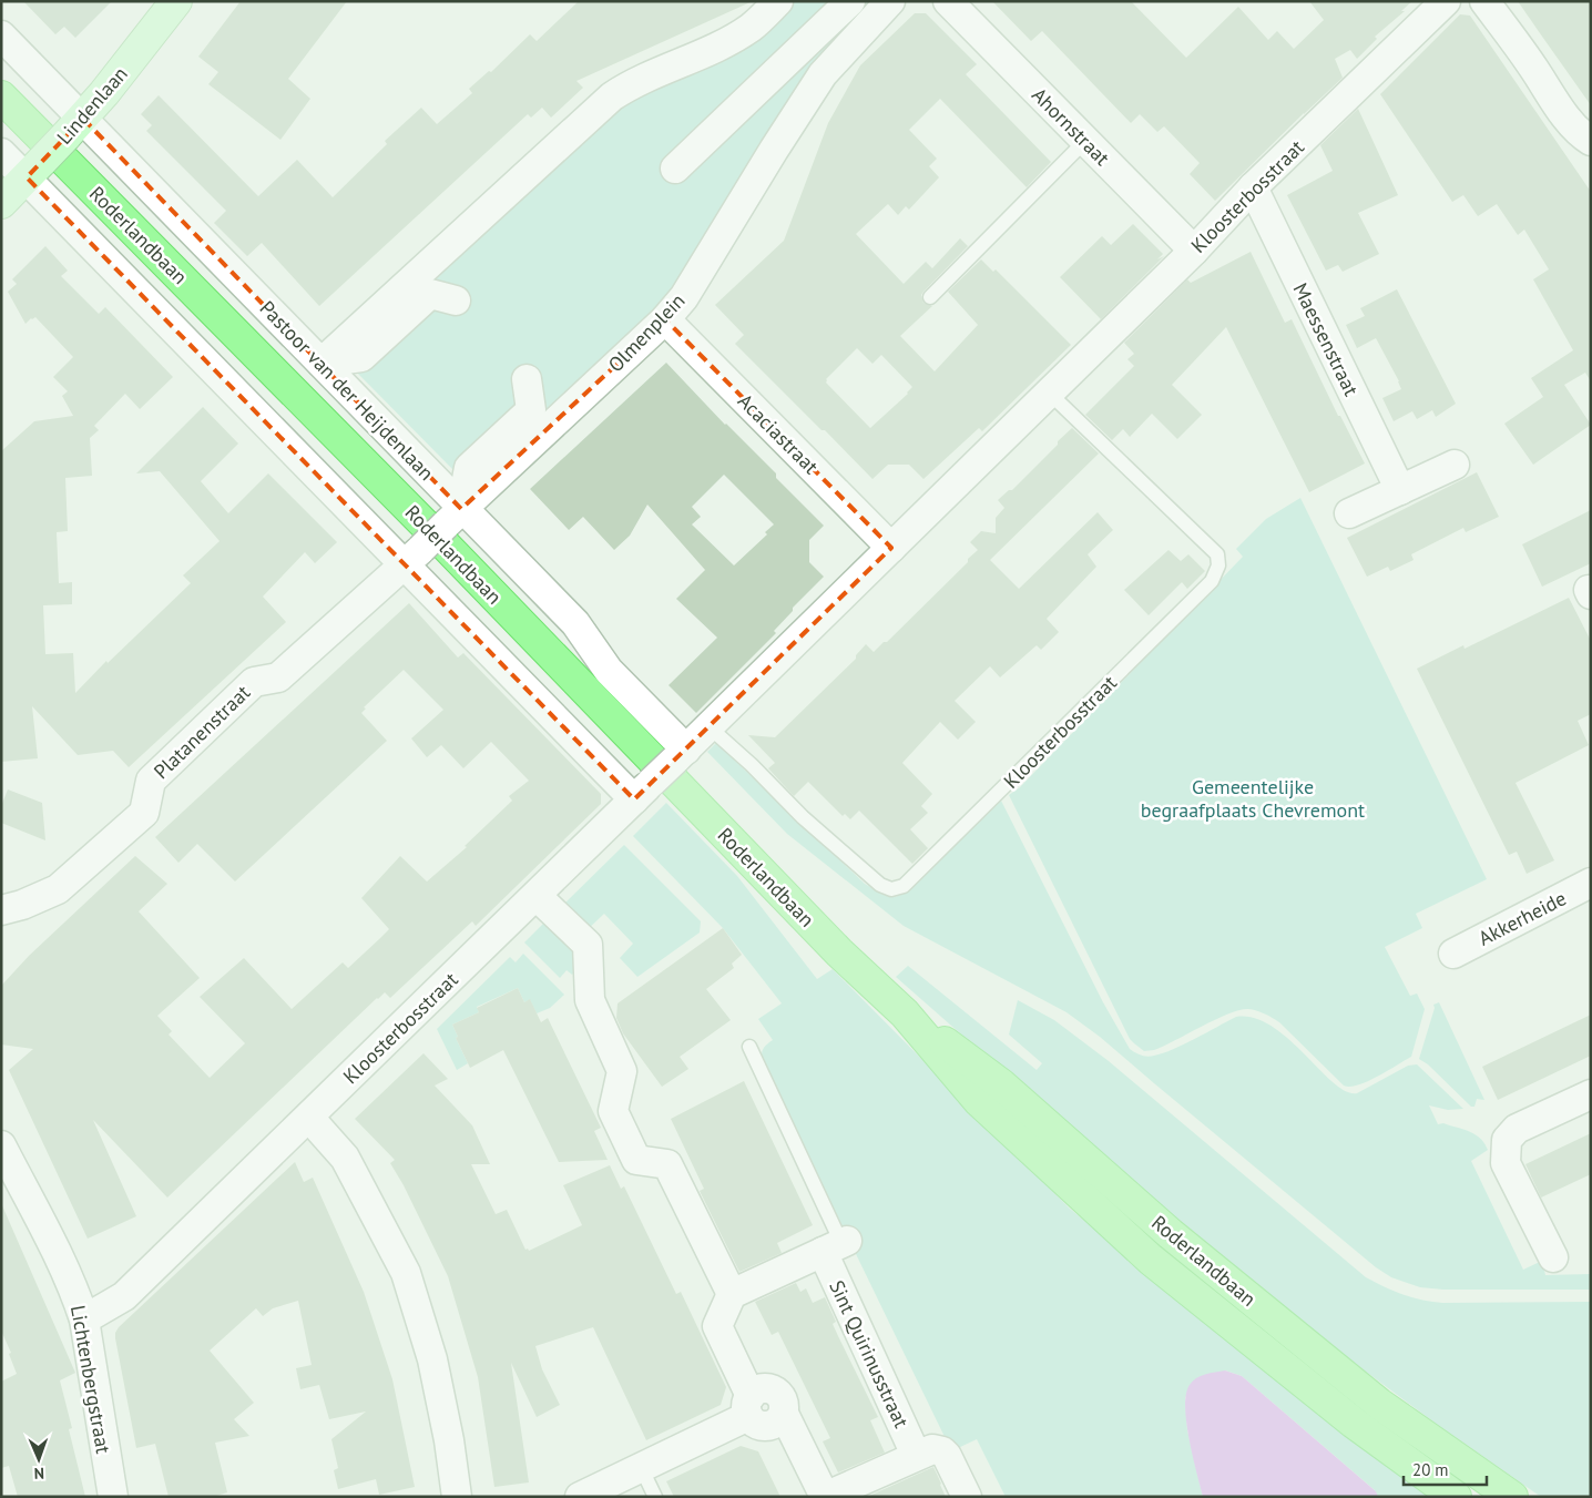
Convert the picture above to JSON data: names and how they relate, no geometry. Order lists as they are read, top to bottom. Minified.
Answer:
{"streets":{"main road":["Roderlandbaan"],"street":["Lindenlaan","Ahornstraat","Kloosterbosstraat","Olmenplein","Maessenstraat","Pastoor van der Heijdenlaan","Acaciastraat","Platanenstraat","Akkerheide","Sint Quirinusstraat","Lichtenbergstraat"]},"crossings":[["Lindenlaan","Pastoor van der Heijdenlaan"],["Ahornstraat","Kloosterbosstraat"],["Kloosterbosstraat","Maessenstraat"],["Kloosterbosstraat","Pastoor van der Heijdenlaan"],["Kloosterbosstraat","Acaciastraat"],["Kloosterbosstraat","Lichtenbergstraat"],["Olmenplein","Pastoor van der Heijdenlaan"],["Olmenplein","Acaciastraat"],["Olmenplein","Platanenstraat"],["Pastoor van der Heijdenlaan","Platanenstraat"]],"parks":["Gemeentelijke begraafplaats Chevremont"],"scale_bar":"20 m","north":"bottom"}
